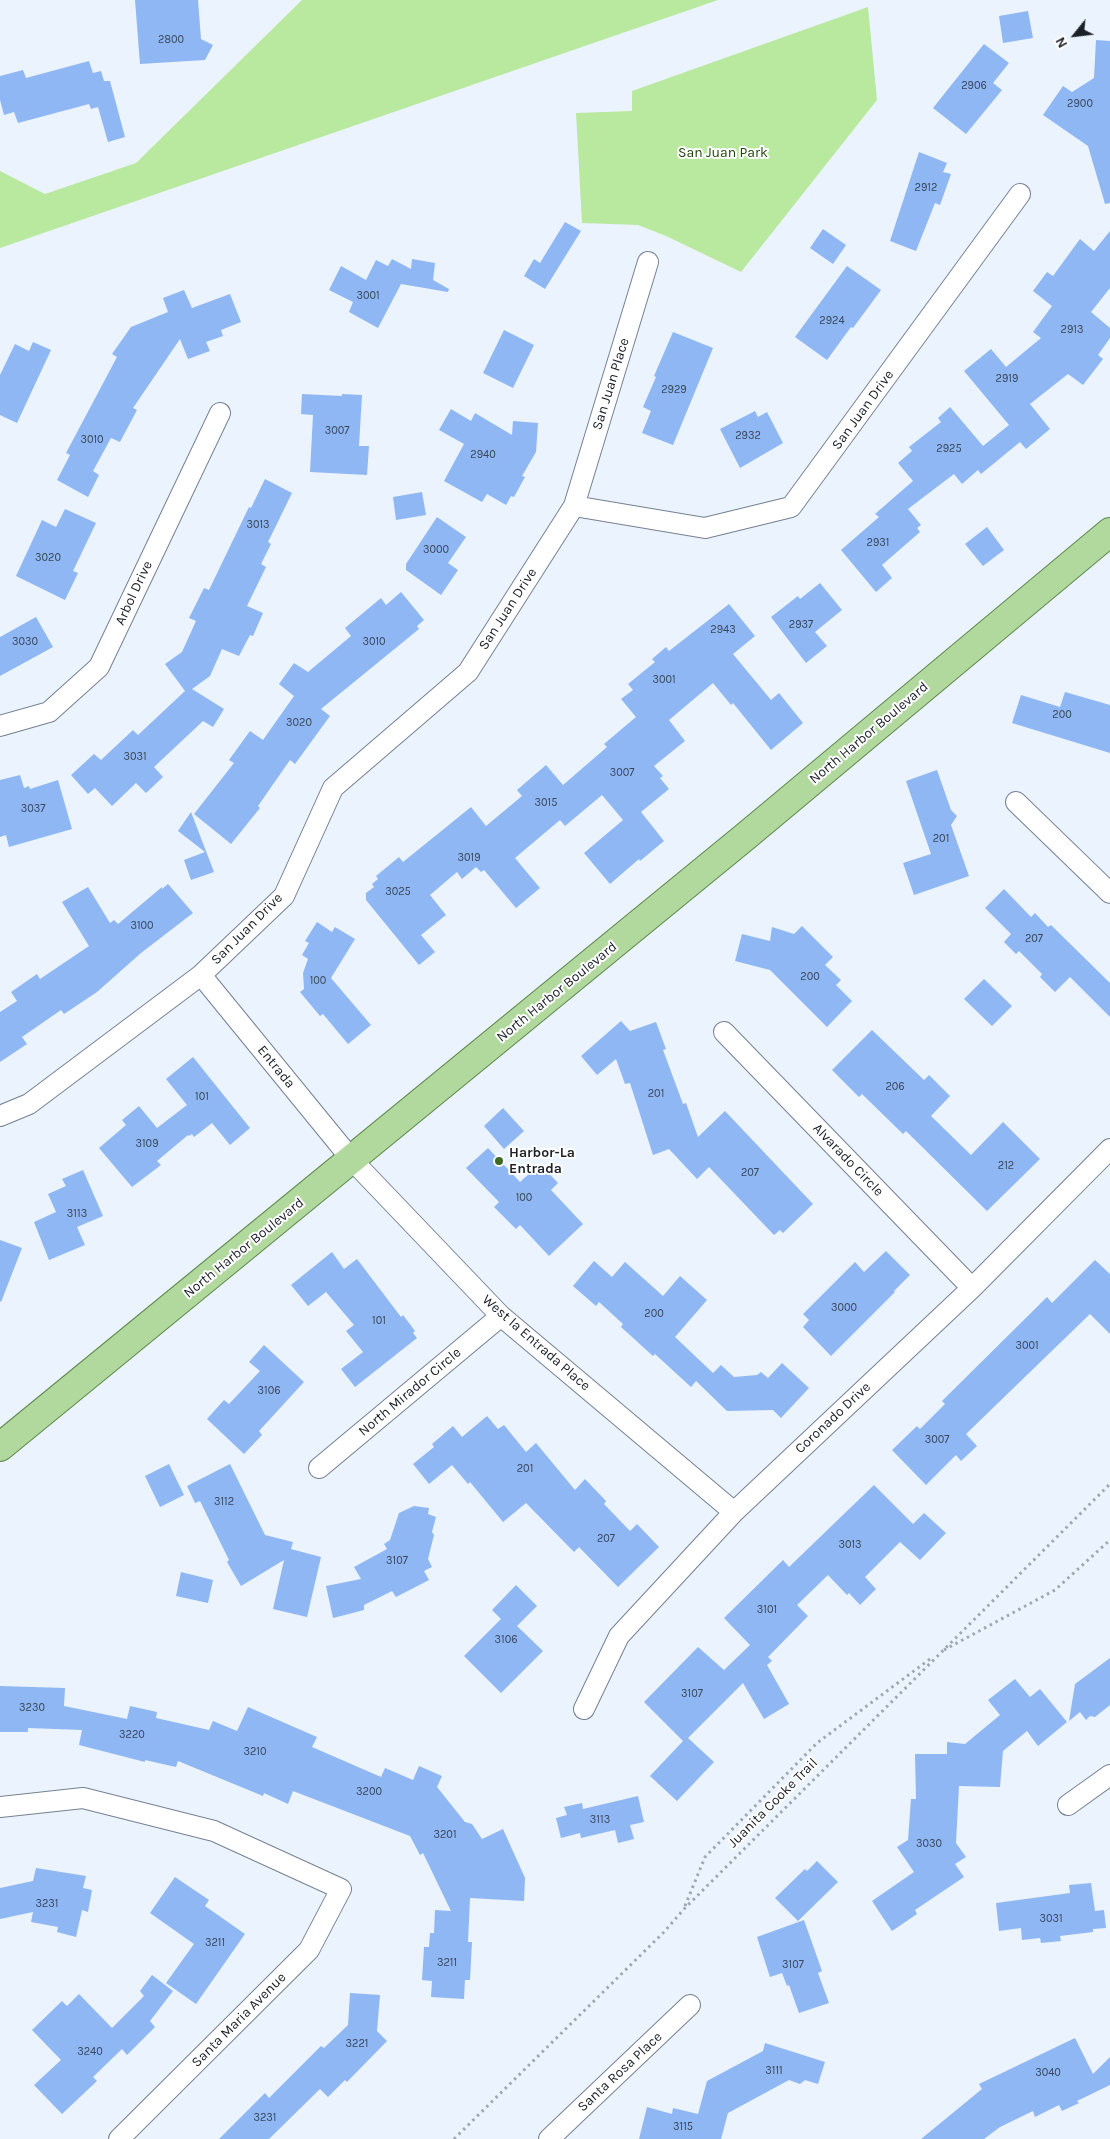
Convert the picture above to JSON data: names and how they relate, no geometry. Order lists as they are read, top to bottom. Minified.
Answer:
{"streets":{"main road":["North Harbor Boulevard"],"street":["San Juan Place","San Juan Drive","Arbol Drive","Entrada","Alvarado Circle","West la Entrada Place","North Mirador Circle","Coronado Drive","Santa Maria Avenue","Santa Rosa Place"],"path":["Juanita Cooke Trail"]},"crossings":[["San Juan Place","San Juan Drive"],["San Juan Drive","Entrada"],["North Harbor Boulevard","Entrada"],["North Harbor Boulevard","West la Entrada Place"],["Entrada","West la Entrada Place"],["Alvarado Circle","Coronado Drive"],["West la Entrada Place","North Mirador Circle"],["West la Entrada Place","Coronado Drive"]],"parks":["San Juan Park"],"places":["Harbor-La Entrada"],"house_numbers":["2800","2906","2900","2912","3001","2924","2913","2919","2929","3007","2932","3010","2925","2940","3013","2931","3000","3020","2937","2943","3030","3010","3001","200","3020","3031","3007","3015","3037","201","3019","3025","3100","207","200","100","206","201","101","3109","212","207","100","3113","3000","200","101","3001","3106","3007","201","3112","207","3013","3107","3101","3106","3107","3230","3220","3210","3200","3113","3201","3030","3231","3031","3211","3211","3107","3221","3240","3111","3040","3231","3115"],"north":"bottom left"}
